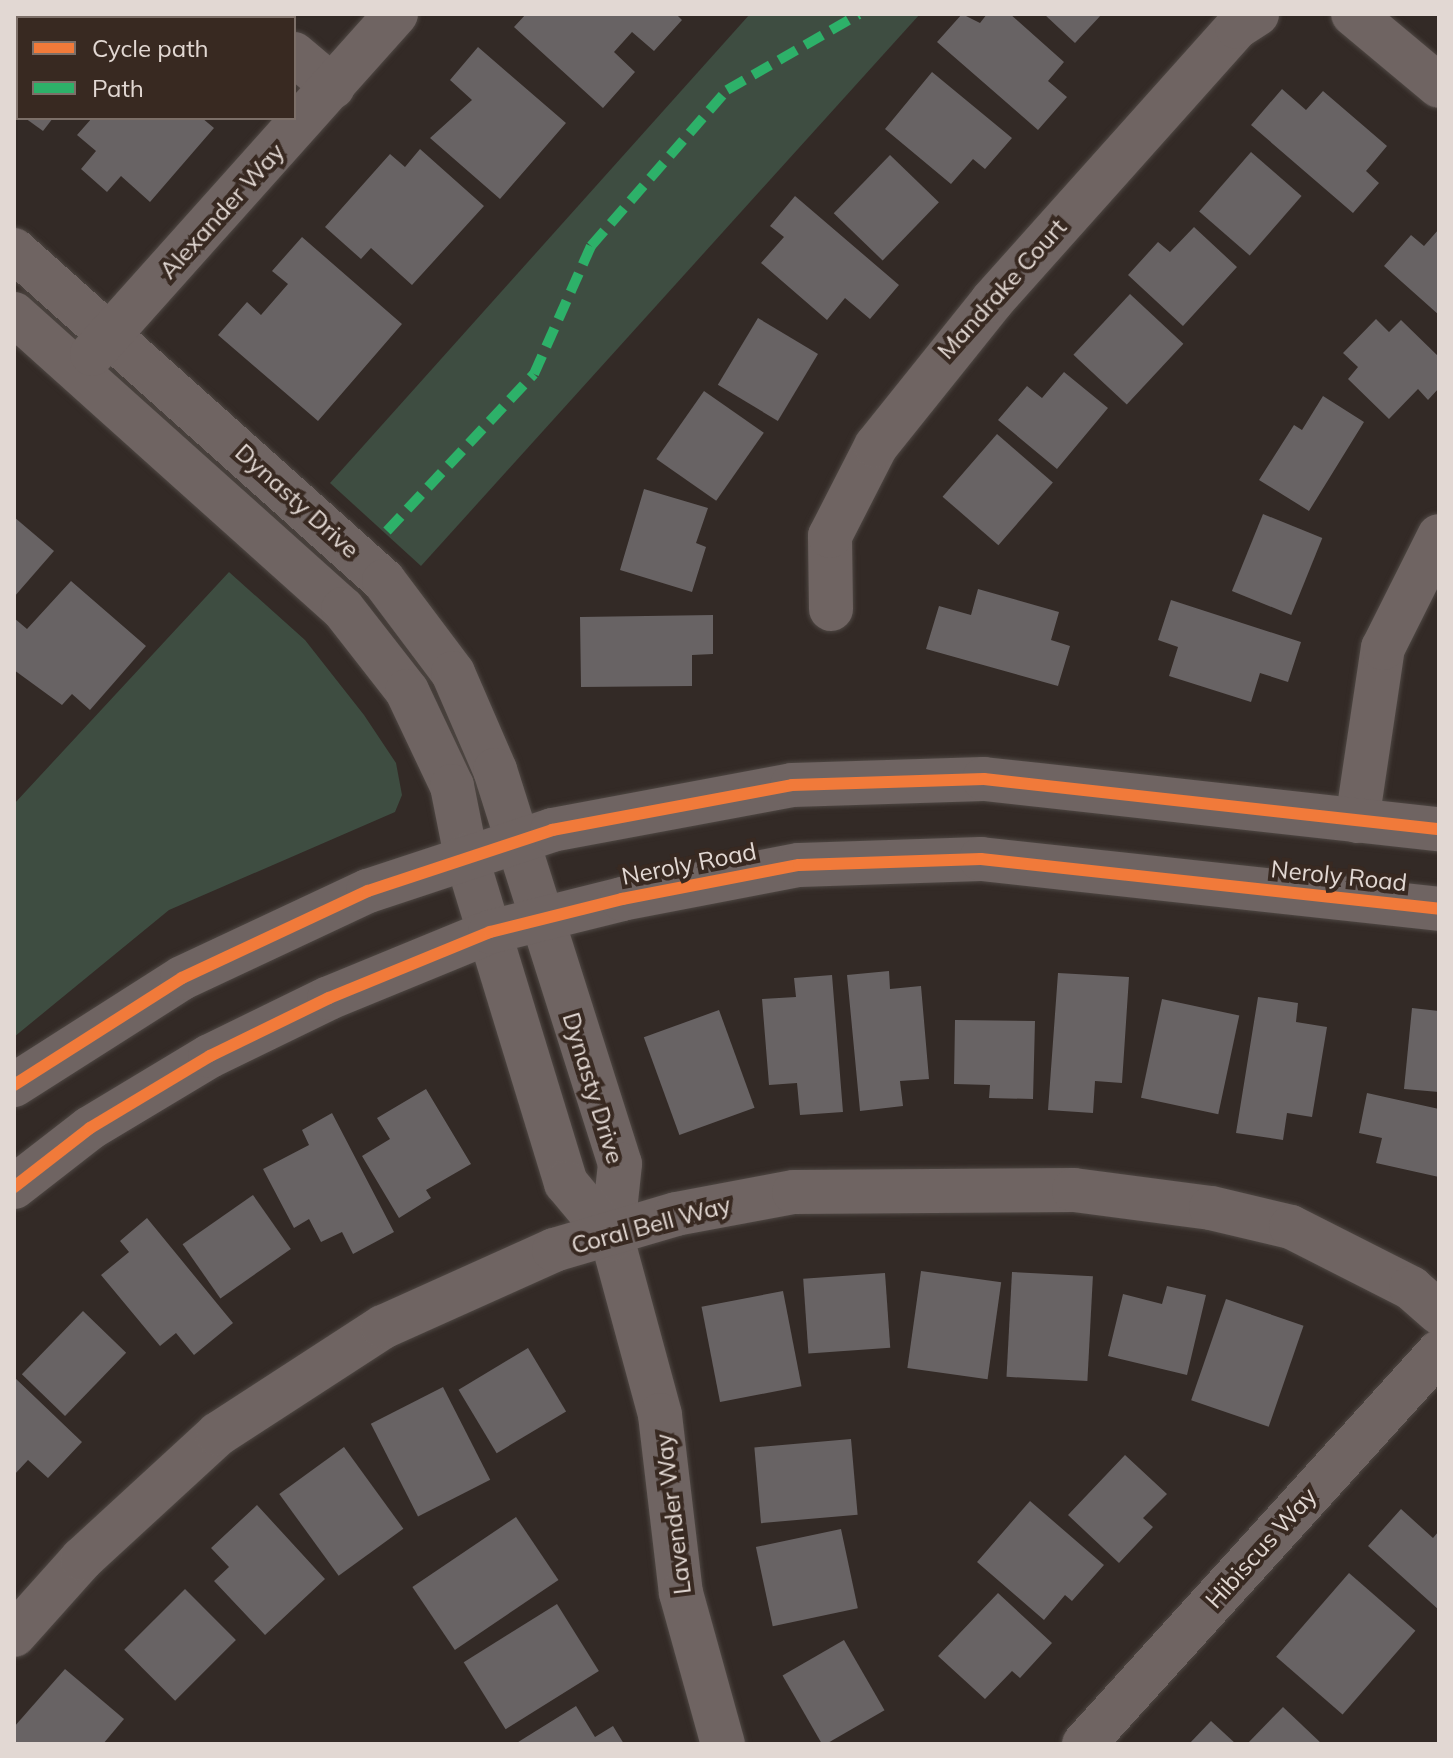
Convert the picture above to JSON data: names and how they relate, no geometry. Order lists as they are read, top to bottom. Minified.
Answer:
{"streets":{"street":["Alexander Way","Mandrake Court","Dynasty Drive","Neroly Road","Coral Bell Way","Lavender Way","Hibiscus Way"]},"crossings":[["Alexander Way","Dynasty Drive"],["Dynasty Drive","Neroly Road"],["Dynasty Drive","Coral Bell Way"],["Dynasty Drive","Lavender Way"],["Coral Bell Way","Lavender Way"]],"legend":["Cycle path","Path"]}
